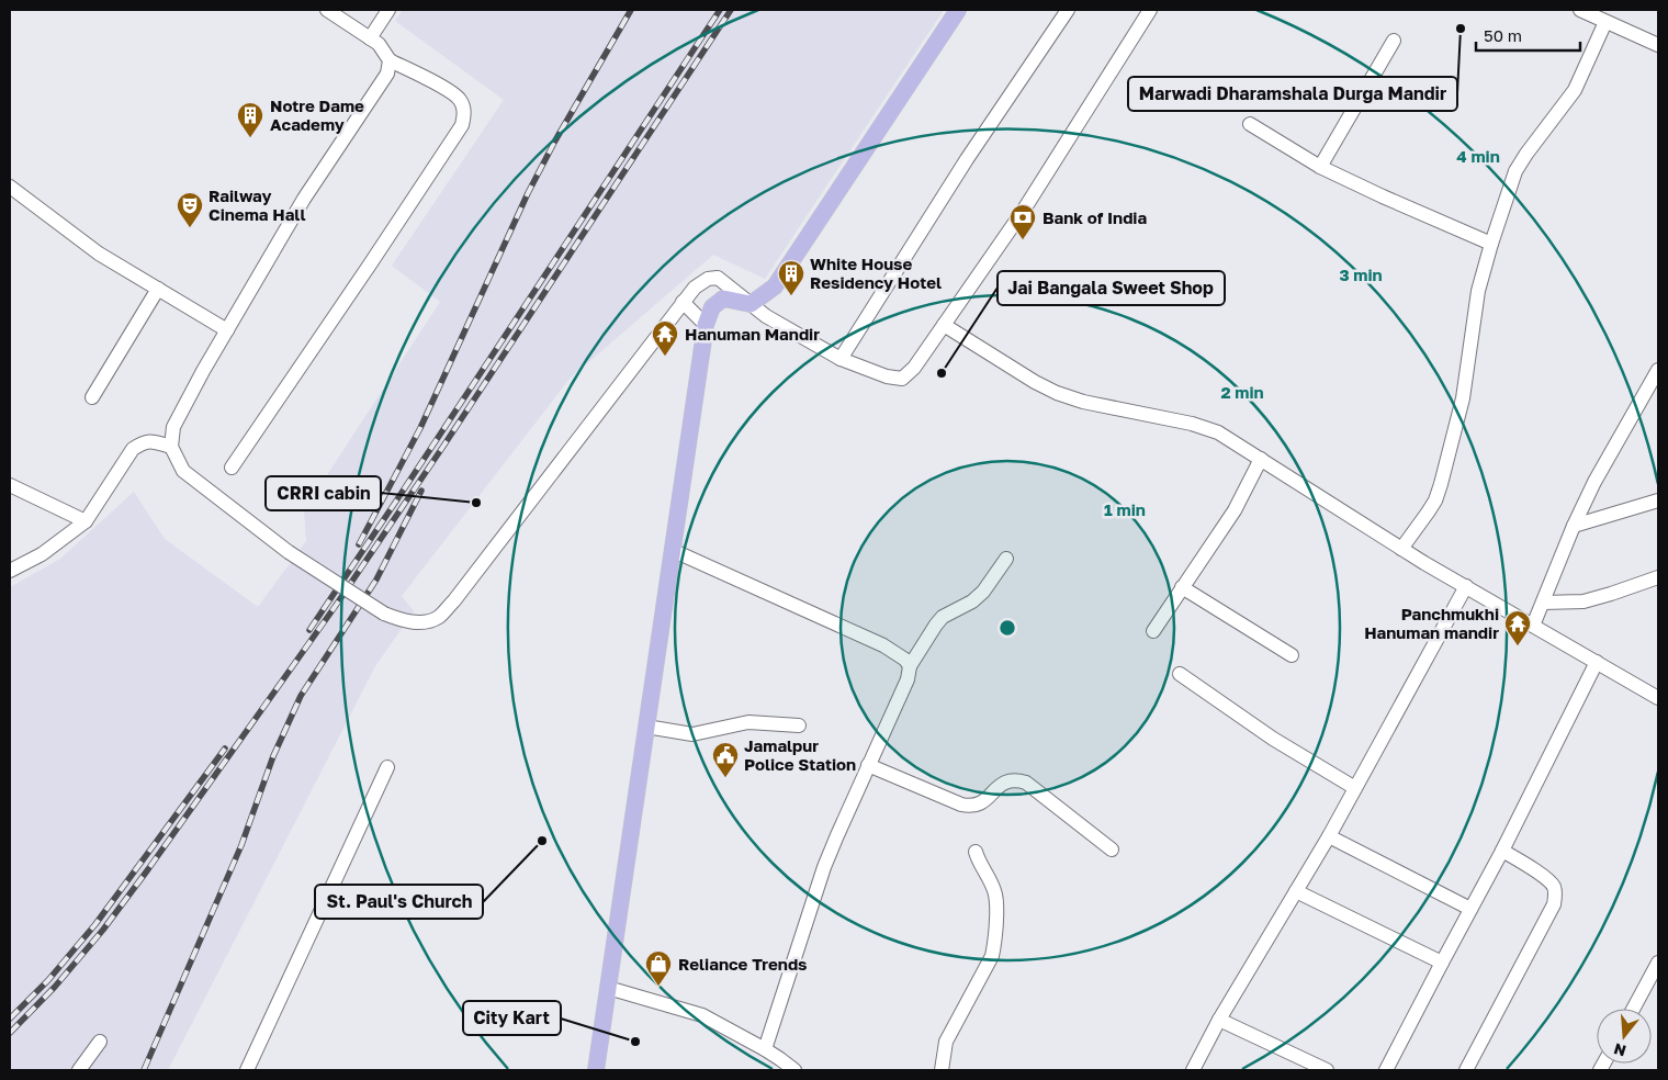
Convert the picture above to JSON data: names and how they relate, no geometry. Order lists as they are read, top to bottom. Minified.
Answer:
{"places":{"other":["Marwadi Dharamshala Durga Mandir","Jai Bangala Sweet Shop","CRRI cabin","St. Paul's Church","City Kart"],"building":["Notre Dame Academy","White House Residency Hotel"],"theatre":["Railway Cinema Hall"],"bank":["Bank of India"],"temple":["Hanuman Mandir","Panchmukhi Hanuman mandir"],"public building":["Jamalpur Police Station"],"shop":["Reliance Trends"]},"scale_bar":"50 m","north":"bottom","rings":["4 min","3 min","2 min","1 min"]}
